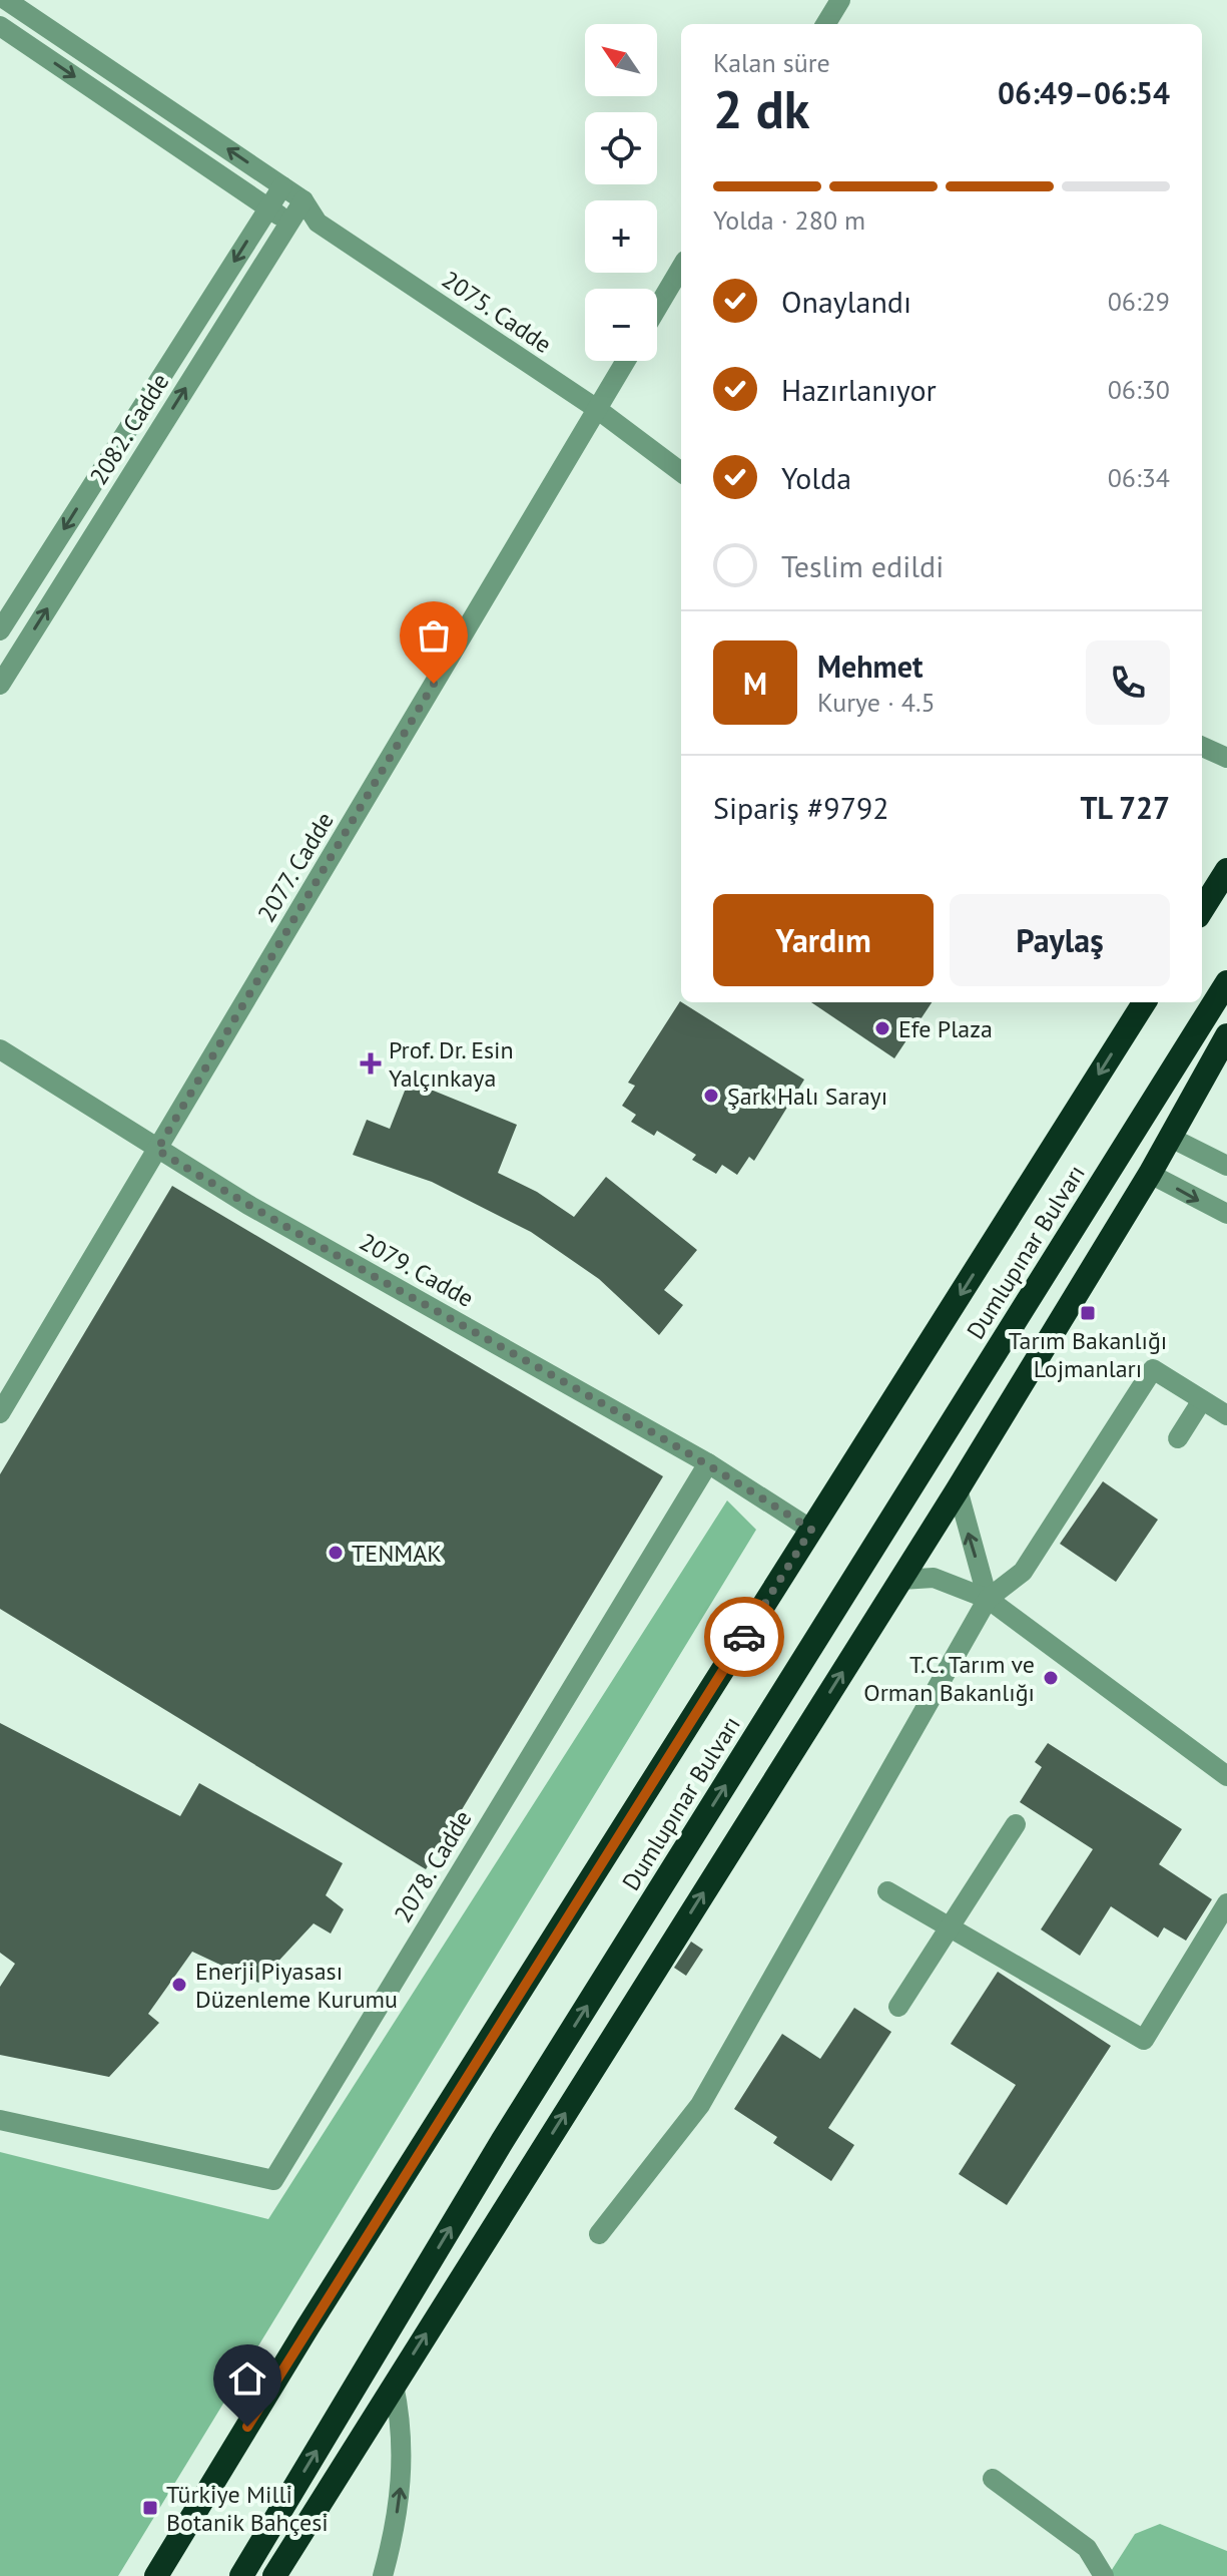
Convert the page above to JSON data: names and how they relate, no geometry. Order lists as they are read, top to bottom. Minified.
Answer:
{"streets":{"highway":["Dumlupınar Bulvarı"],"street":["2075. Cadde","2082. Cadde","2077. Cadde","2079. Cadde","2078. Cadde"]},"crossings":[["2075. Cadde","2082. Cadde"],["2075. Cadde","2077. Cadde"],["2077. Cadde","2079. Cadde"],["Dumlupınar Bulvarı","2079. Cadde"],["2079. Cadde","2078. Cadde"]],"places":{"other":["Efe Plaza","Şark Halı Sarayı","TENMAK","T.C. Tarım ve Orman Bakanlığı","Enerji Piyasası Düzenleme Kurumu"],"health":["Prof. Dr. Esin Yalçınkaya"],"transit":["Tarım Bakanlığı Lojmanları","Türkiye Milli Botanik Bahçesi"]},"north":"top left","page":{"map_buttons":["+","−"],"heading":["2 dk","Kalan süre","06:49–06:54"],"panel":["Mehmet","Kurye · 4.5","Sipariş #9792","TL 727"],"bar":"Yolda · 280 m","list":[["Onaylandı","06:29"],["Hazırlanıyor","06:30"],["Yolda","06:34"],"Teslim edildi"],"round":"M","buttons":["Yardım","Paylaş"]}}
